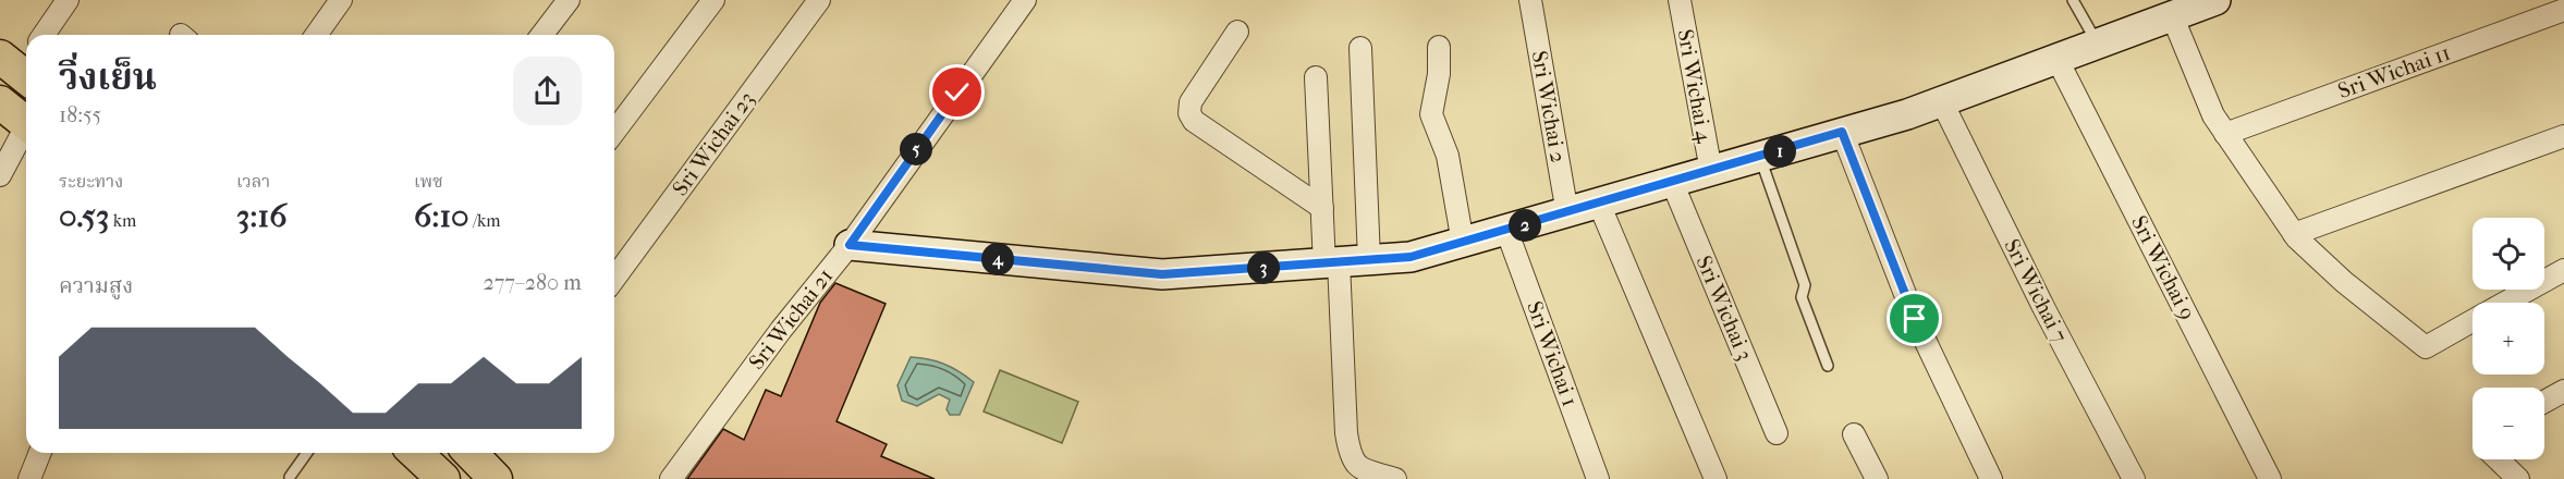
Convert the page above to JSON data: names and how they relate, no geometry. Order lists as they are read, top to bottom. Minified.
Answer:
{"streets":{"street":["Sri Wichai 11","Sri Wichai 4","Sri Wichai 2","Sri Wichai 23","Sri Wichai 9","Sri Wichai 7","Sri Wichai 3","Sri Wichai 21","Sri Wichai 1"]},"page":{"heading":["วิ่งเย็น","18:55"],"pins":["5","1","2","4","3"],"stats":[["ระยะทาง","0.53 km"],["เวลา","3:16"],["เพซ","6:10 /km"]],"map_buttons":["+","−"],"chart":["ความสูง","277–280 m"]}}
